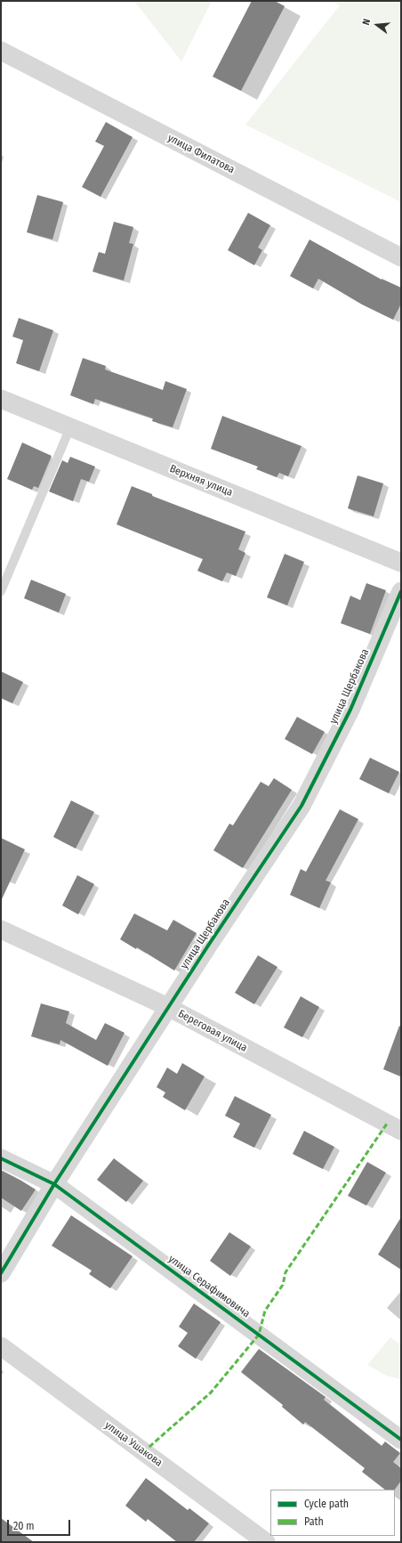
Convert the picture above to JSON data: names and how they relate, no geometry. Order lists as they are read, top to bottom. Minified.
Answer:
{"streets":{"street":["улица Филатова","Верхняя улица","улица Щербакова","Береговая улица","улица Серафимовича","улица Ушакова"]},"crossings":[["улица Щербакова","Береговая улица"],["улица Щербакова","улица Серафимовича"]],"legend":["Cycle path","Path"],"scale_bar":"20 m","north":"left"}
